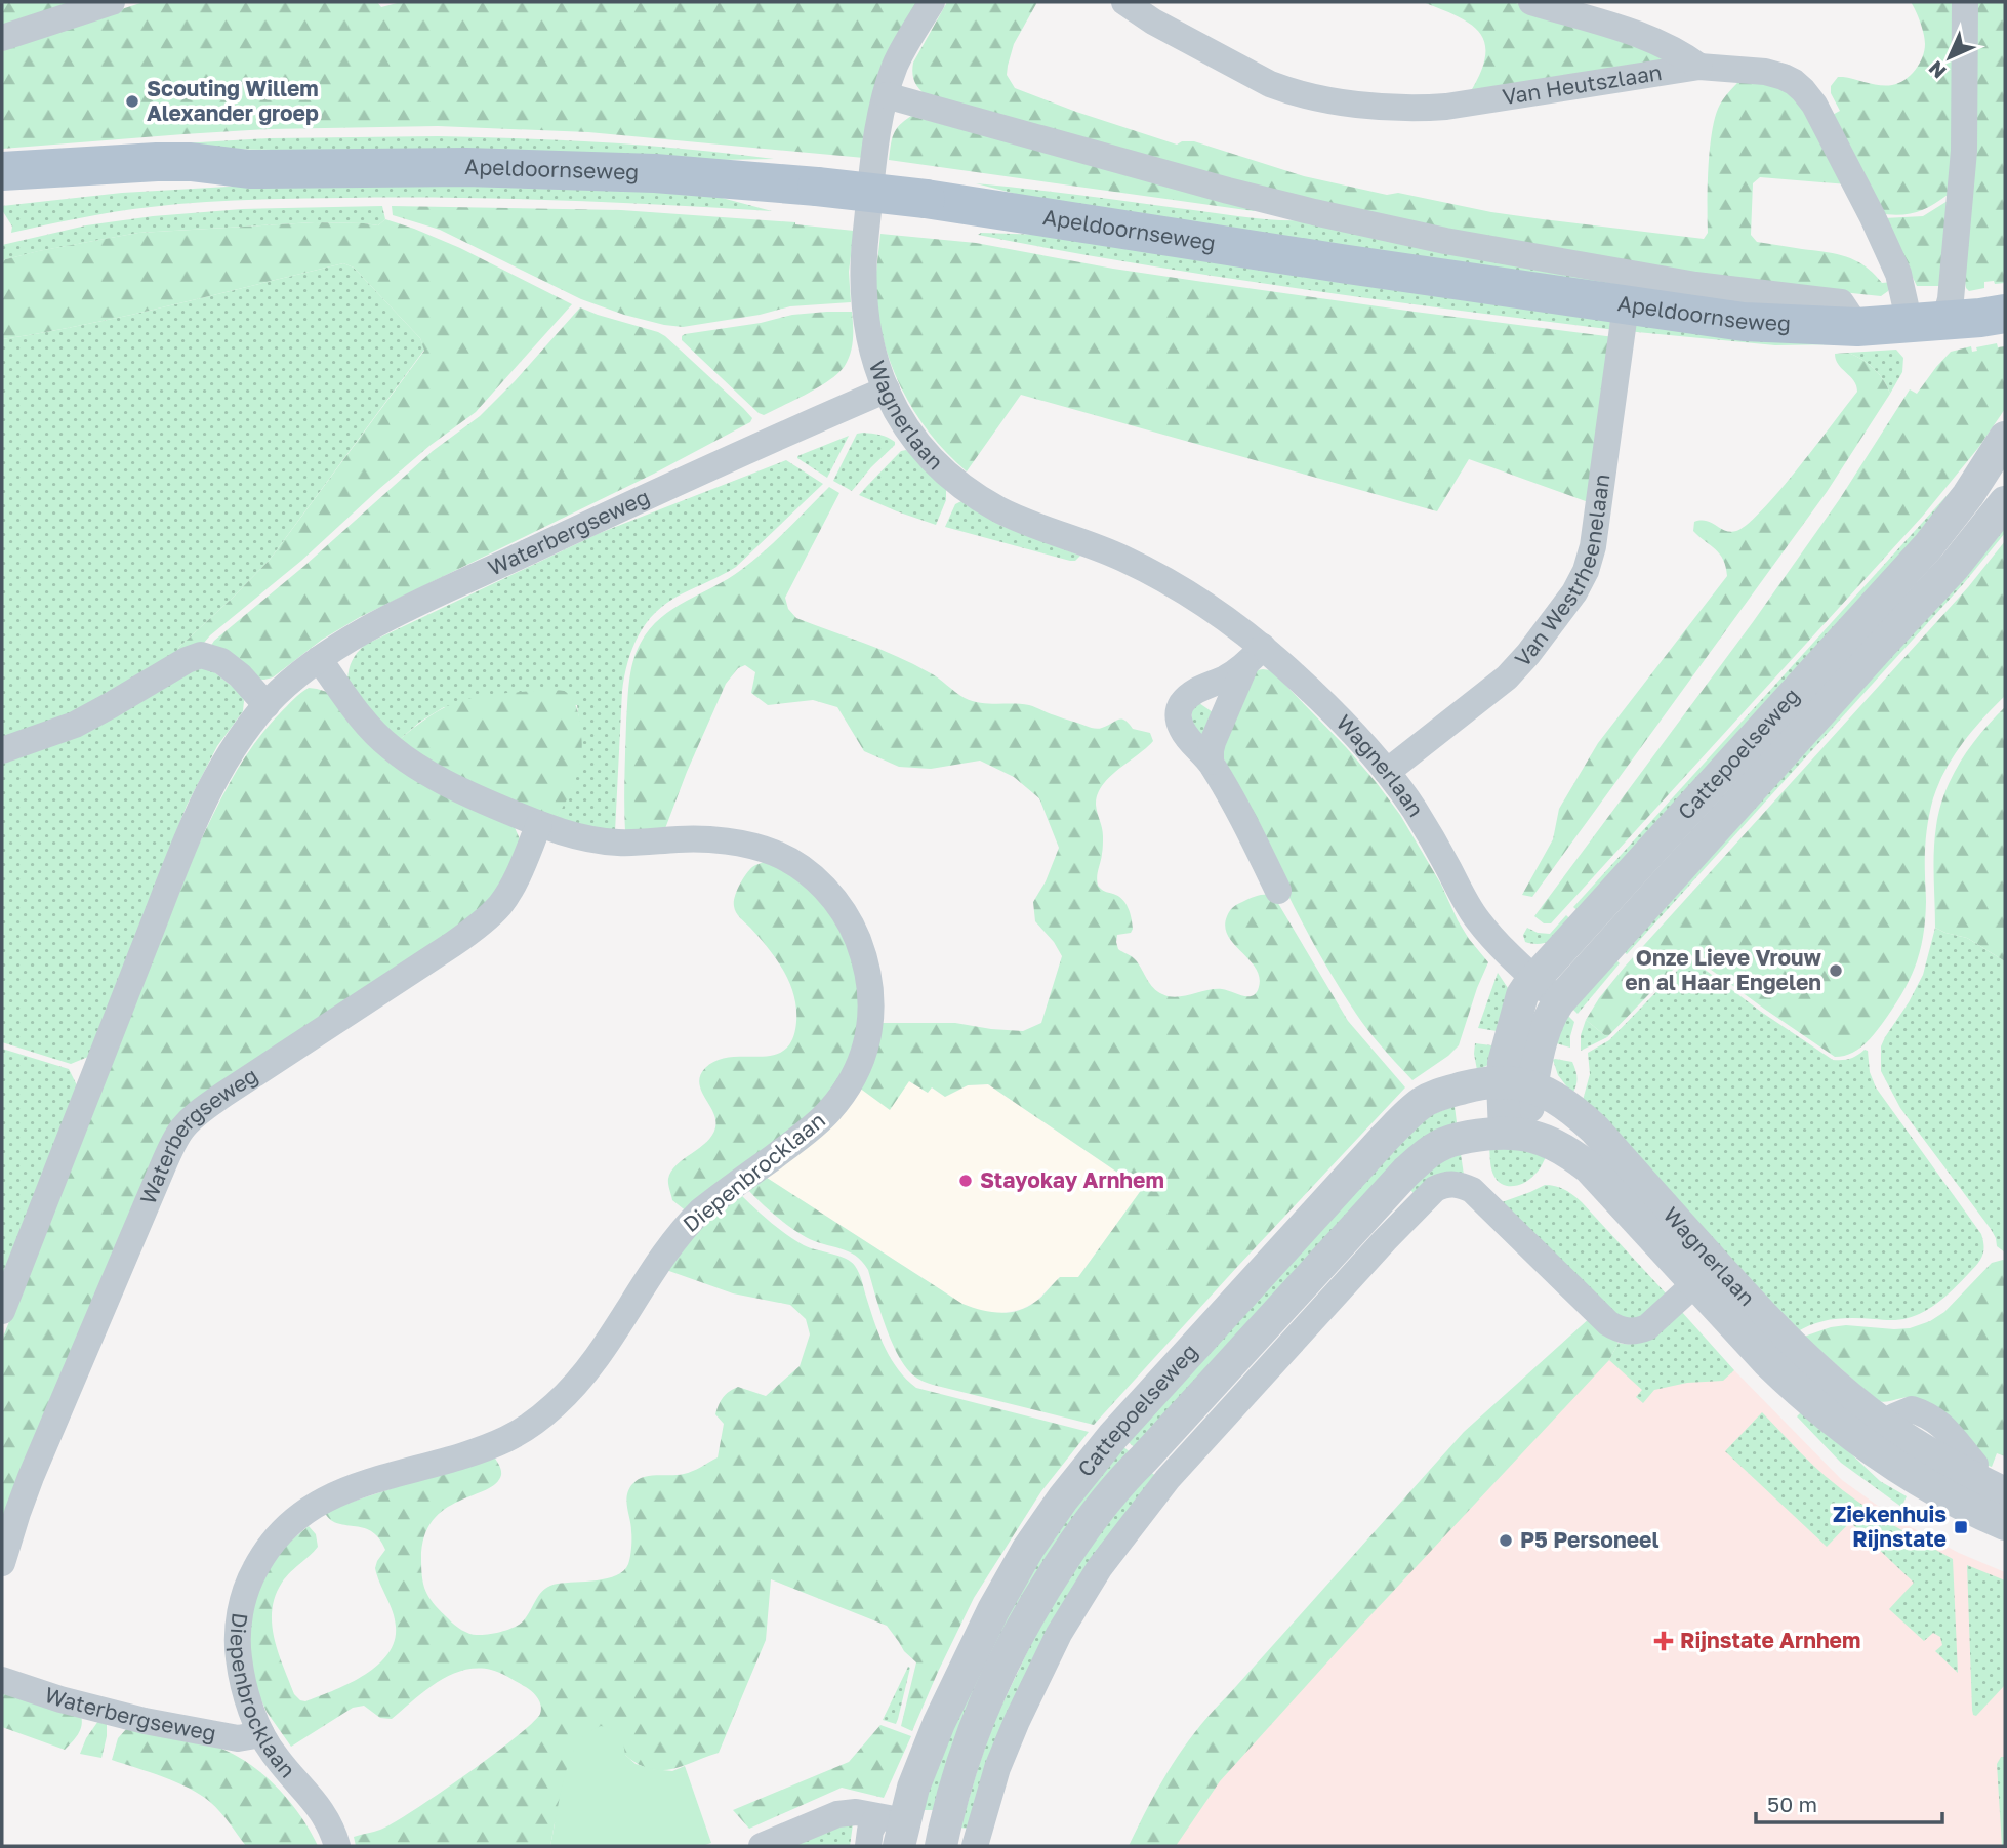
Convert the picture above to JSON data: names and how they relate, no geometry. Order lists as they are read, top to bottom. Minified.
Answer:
{"streets":{"main road":["Apeldoornseweg"],"street":["Van Heutszlaan","Wagnerlaan","Waterbergseweg","Van Westrheenelaan","Cattepoelseweg","Diepenbrocklaan"]},"crossings":[["Van Heutszlaan","Apeldoornseweg"],["Apeldoornseweg","Wagnerlaan"],["Apeldoornseweg","Van Westrheenelaan"],["Wagnerlaan","Waterbergseweg"],["Wagnerlaan","Van Westrheenelaan"],["Wagnerlaan","Cattepoelseweg"],["Waterbergseweg","Diepenbrocklaan"]],"places":{"other":["Scouting Willem Alexander groep","Onze Lieve Vrouw en al Haar Engelen","Stayokay Arnhem","P5 Personeel"],"transit":["Ziekenhuis Rijnstate"],"health":["Rijnstate Arnhem"]},"scale_bar":"50 m","north":"bottom left"}
